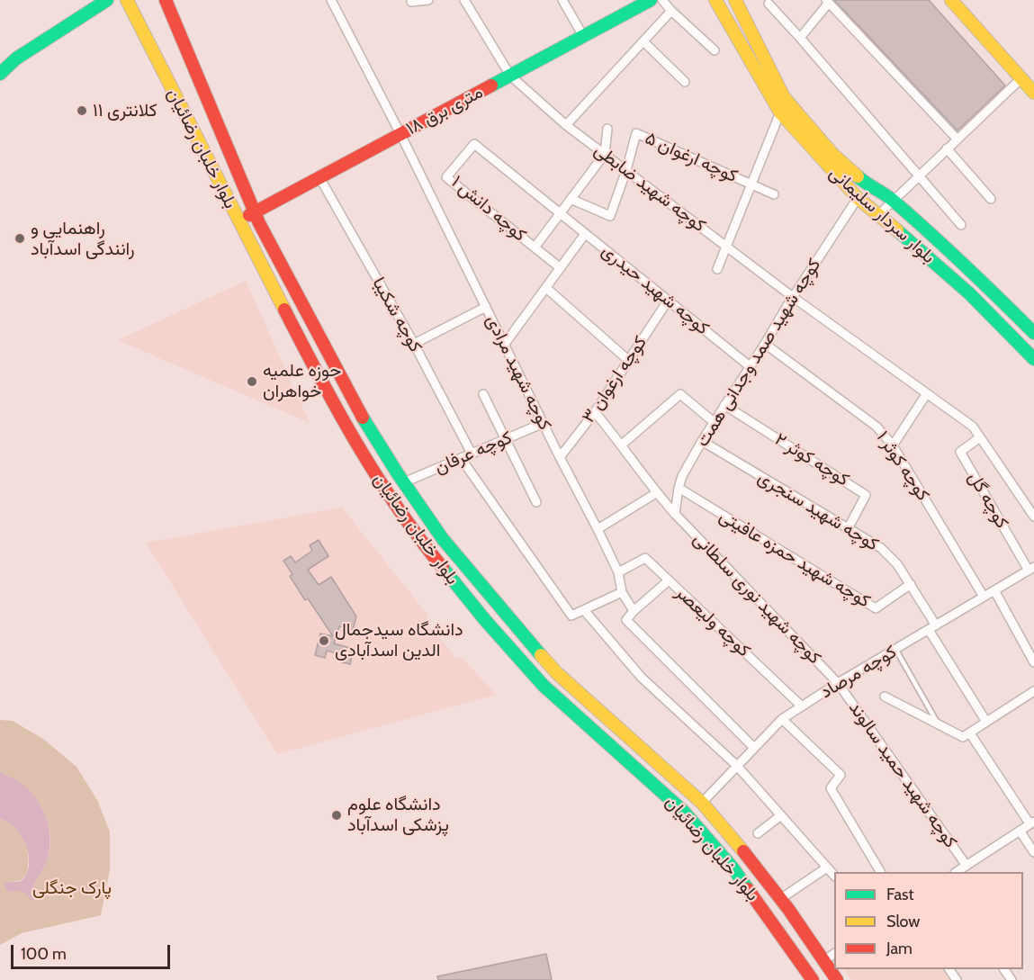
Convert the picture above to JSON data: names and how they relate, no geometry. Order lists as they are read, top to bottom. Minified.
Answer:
{"streets":{"main road":["۱۸ متری برق","بلوار خلبان رضائیان","بلوار سردار سلیمانی"],"street":["کوچه ارغوان ۵","کوچه شهید ضابطی","کوچه دانش ۱","کوچه شهید حیدری","کوچه شکیبا","کوچه شهید صمد وجدانی همت","کوچه شهید مرادی","کوچه ارغوان ۳","کوچه عرفان","کوچه کوثر ۲","کوچه کوثر ۱","کوچه گل","کوچه شهید سنجری","کوچه شهید حمزه عافیتی","کوچه شهید نوری سلطانی","کوچه ولیعصر","کوچه مرصاد","کوچه شهید حمید سالوند"]},"crossings":[["۱۸ متری برق","بلوار خلبان رضائیان"],["۱۸ متری برق","کوچه شهید ضابطی"],["۱۸ متری برق","کوچه شکیبا"],["۱۸ متری برق","کوچه شهید مرادی"],["بلوار خلبان رضائیان","کوچه عرفان"],["بلوار خلبان رضائیان","کوچه مرصاد"],["کوچه ارغوان ۵","کوچه شهید ضابطی"],["کوچه شهید ضابطی","کوچه شهید صمد وجدانی همت"],["کوچه شهید ضابطی","کوچه گل"],["کوچه دانش ۱","کوچه شهید حیدری"],["بلوار سردار سلیمانی","کوچه شهید صمد وجدانی همت"],["کوچه شهید حیدری","کوچه شهید صمد وجدانی همت"],["کوچه شهید حیدری","کوچه ارغوان ۳"],["کوچه شکیبا","کوچه عرفان"],["کوچه شهید صمد وجدانی همت","کوچه کوثر ۲"],["کوچه شهید صمد وجدانی همت","کوچه کوثر ۱"],["کوچه شهید صمد وجدانی همت","کوچه شهید سنجری"],["کوچه شهید صمد وجدانی همت","کوچه شهید حمزه عافیتی"],["کوچه شهید صمد وجدانی همت","کوچه شهید نوری سلطانی"],["کوچه شهید مرادی","کوچه ارغوان ۳"],["کوچه شهید مرادی","کوچه عرفان"],["کوچه شهید مرادی","کوچه ولیعصر"],["کوچه ارغوان ۳","کوچه شهید نوری سلطانی"],["کوچه کوثر ۲","کوچه شهید سنجری"],["کوچه کوثر ۱","کوچه مرصاد"],["کوچه گل","کوچه مرصاد"],["کوچه شهید سنجری","کوچه شهید حمزه عافیتی"],["کوچه شهید سنجری","کوچه مرصاد"],["کوچه شهید نوری سلطانی","کوچه مرصاد"],["کوچه شهید نوری سلطانی","کوچه شهید حمید سالوند"],["کوچه ولیعصر","کوچه مرصاد"],["کوچه مرصاد","کوچه شهید حمید سالوند"]],"parks":["پارک جنگلی"],"places":["کلانتری ۱۱","راهنمایی و رانندگی اسدآباد","حوزه علمیه خواهران","دانشگاه سیدجمال الدین اسدآبادی","دانشگاه علوم پزشکی اسدآباد"],"legend":["Fast","Slow","Jam"],"scale_bar":"100 m"}
